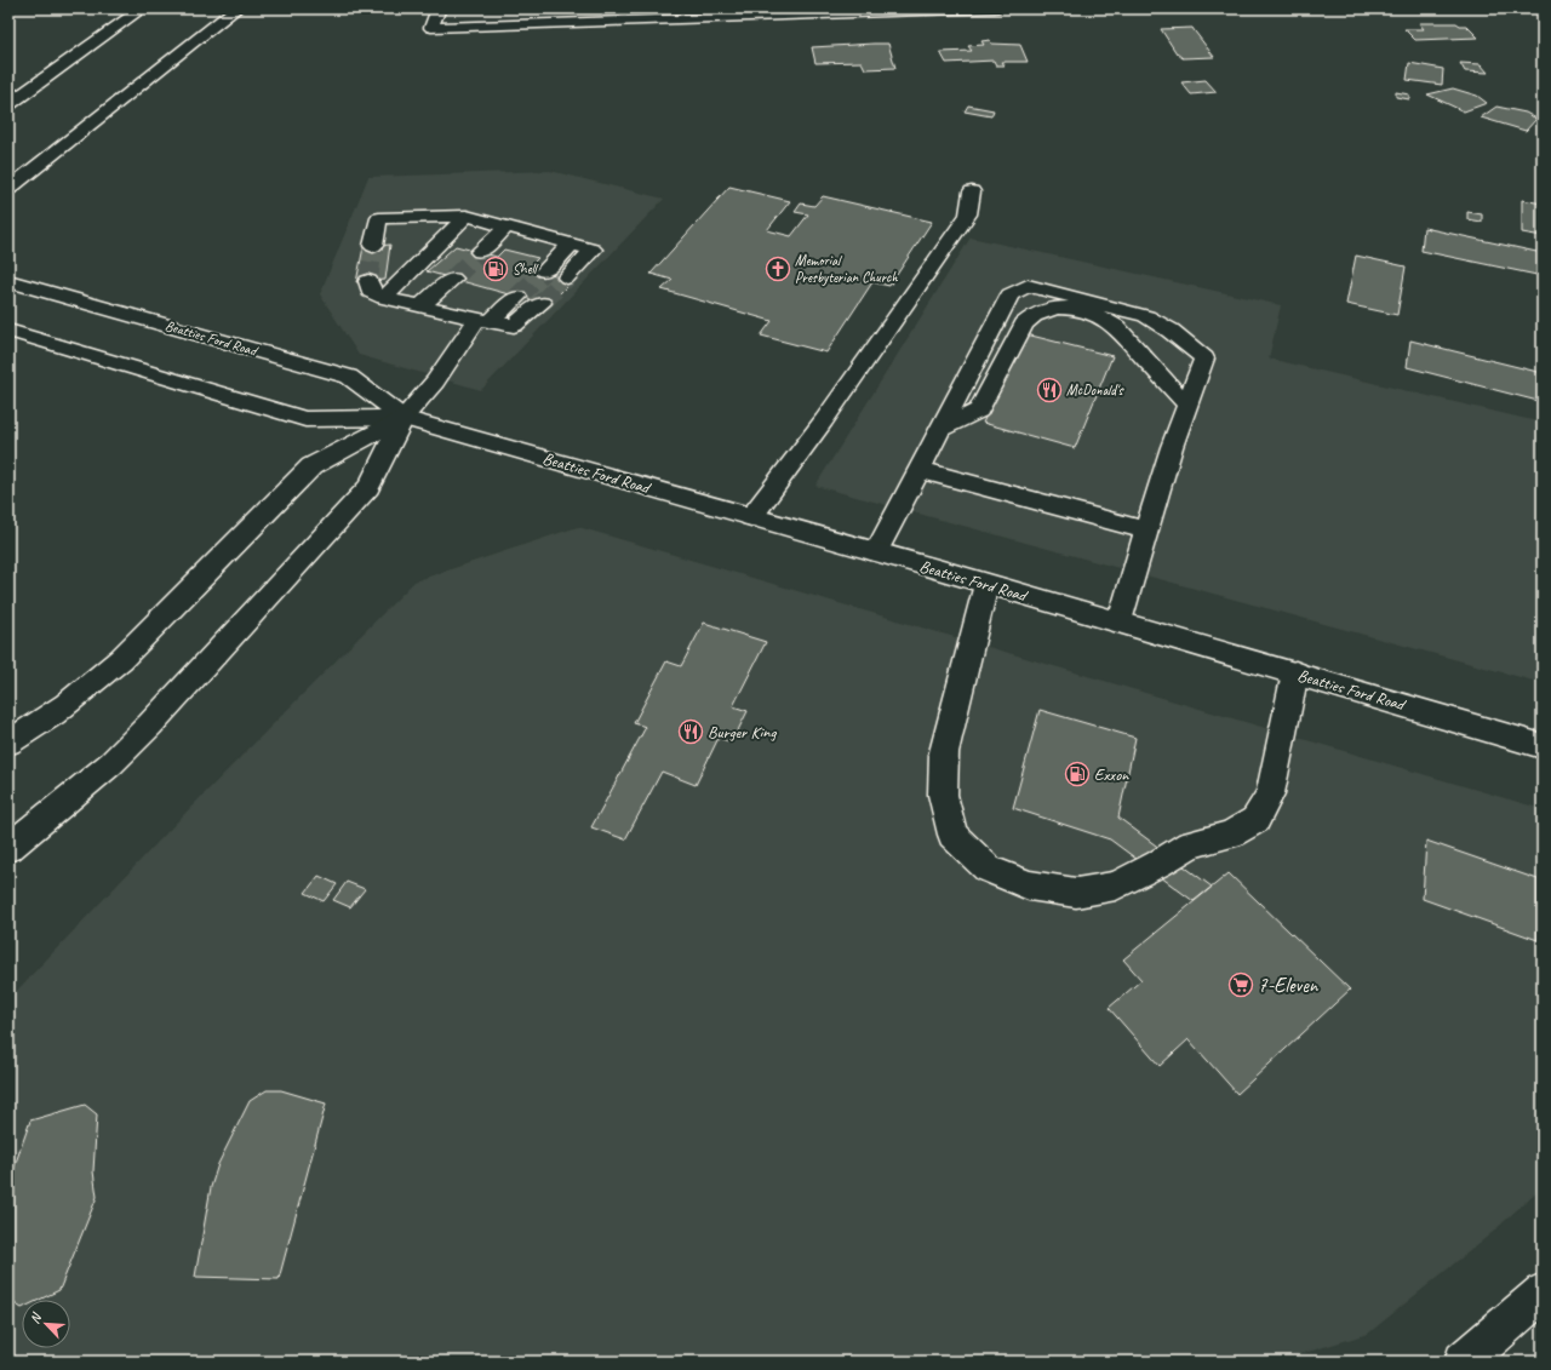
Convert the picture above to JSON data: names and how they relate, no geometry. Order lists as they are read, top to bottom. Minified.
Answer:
{"streets":{"main road":["Beatties Ford Road"]},"places":{"fuel station":["Shell","Exxon"],"church":["Memorial Presbyterian Church"],"restaurant":["McDonald's","Burger King"],"supermarket":["7-Eleven"]},"north":"top left"}
